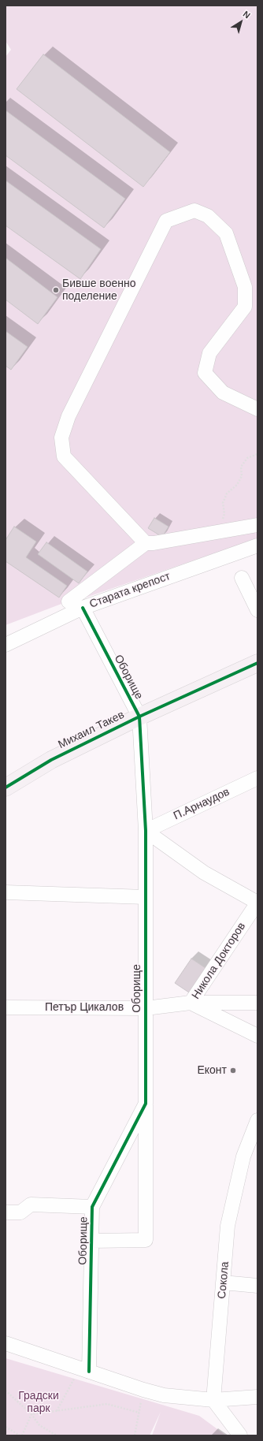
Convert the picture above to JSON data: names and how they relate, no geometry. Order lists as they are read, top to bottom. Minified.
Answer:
{"streets":{"main road":["Михаил Такев"],"street":["Старата крепост","Оборище","П.Арнаудов","Никола Докторов","Петър Цикалов","Сокола"]},"crossings":[["Старата крепост","Оборище"],["Оборище","Михаил Такев"],["Оборище","П.Арнаудов"],["Оборище","Петър Цикалов"],["Никола Докторов","Петър Цикалов"]],"parks":["Градски парк"],"places":["Бивше военно поделение","Еконт"],"north":"top right"}
